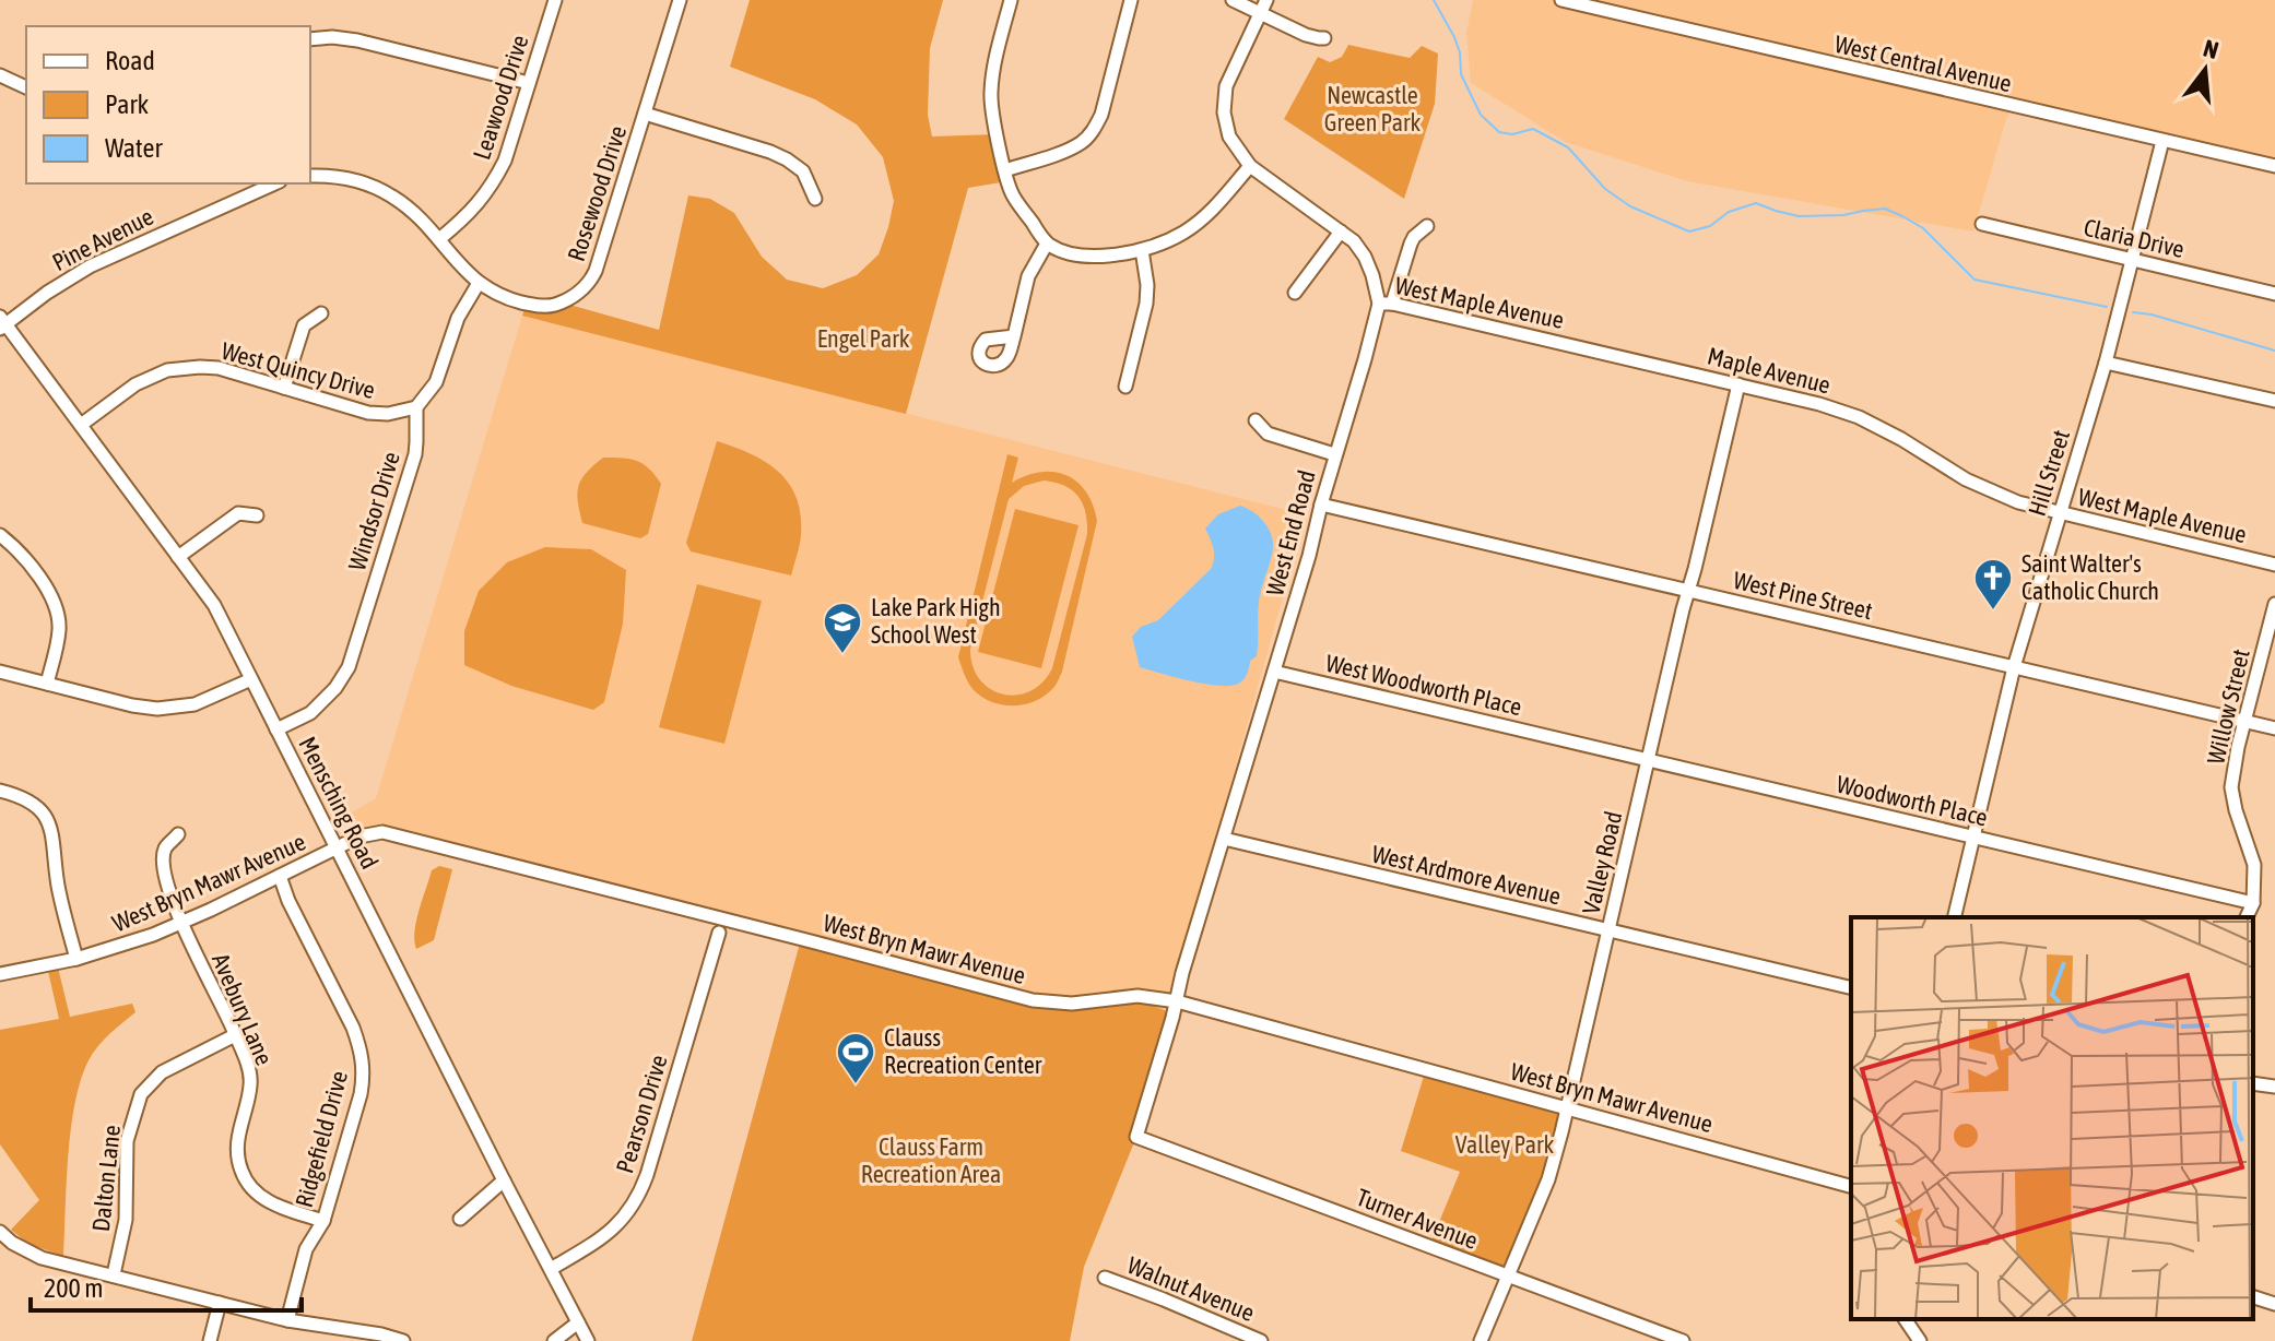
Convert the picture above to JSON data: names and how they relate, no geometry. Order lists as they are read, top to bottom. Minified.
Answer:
{"streets":{"street":["West Central Avenue","Leawood Drive","Rosewood Drive","Claria Drive","Pine Avenue","West Maple Avenue","West Quincy Drive","Maple Avenue","Hill Street","Windsor Drive","West End Road","West Pine Street","West Woodworth Place","Willow Street","Woodworth Place","Mensching Road","Valley Road","West Ardmore Avenue","West Bryn Mawr Avenue","Avebury Lane","Pearson Drive","Ridgefield Drive","Dalton Lane","Turner Avenue","Walnut Avenue"]},"crossings":[["West Central Avenue","Hill Street"],["Claria Drive","Hill Street"],["Pine Avenue","Mensching Road"],["West Maple Avenue","Maple Avenue"],["West Maple Avenue","Hill Street"],["West Maple Avenue","West End Road"],["West Quincy Drive","Windsor Drive"],["West Quincy Drive","Mensching Road"],["Maple Avenue","Valley Road"],["Hill Street","West Pine Street"],["Hill Street","Woodworth Place"],["Windsor Drive","Mensching Road"],["West End Road","West Pine Street"],["West End Road","West Woodworth Place"],["West End Road","West Ardmore Avenue"],["West End Road","West Bryn Mawr Avenue"],["West End Road","Turner Avenue"],["West Pine Street","Willow Street"],["West Pine Street","Valley Road"],["West Woodworth Place","Woodworth Place"],["Willow Street","Woodworth Place"],["Woodworth Place","Valley Road"],["Mensching Road","West Bryn Mawr Avenue"],["Mensching Road","Pearson Drive"],["Valley Road","West Ardmore Avenue"],["Valley Road","West Bryn Mawr Avenue"],["Valley Road","Turner Avenue"],["West Bryn Mawr Avenue","Avebury Lane"],["West Bryn Mawr Avenue","Ridgefield Drive"],["Avebury Lane","Ridgefield Drive"],["Avebury Lane","Dalton Lane"]],"parks":["Newcastle Green Park","Engel Park","Valley Park","Clauss Farm Recreation Area"],"places":{"church":["Saint Walter's Catholic Church"],"school or university":["Lake Park High School West"],"sports":["Clauss Recreation Center"]},"legend":["Road","Park","Water"],"scale_bar":"200 m","north":"top"}
